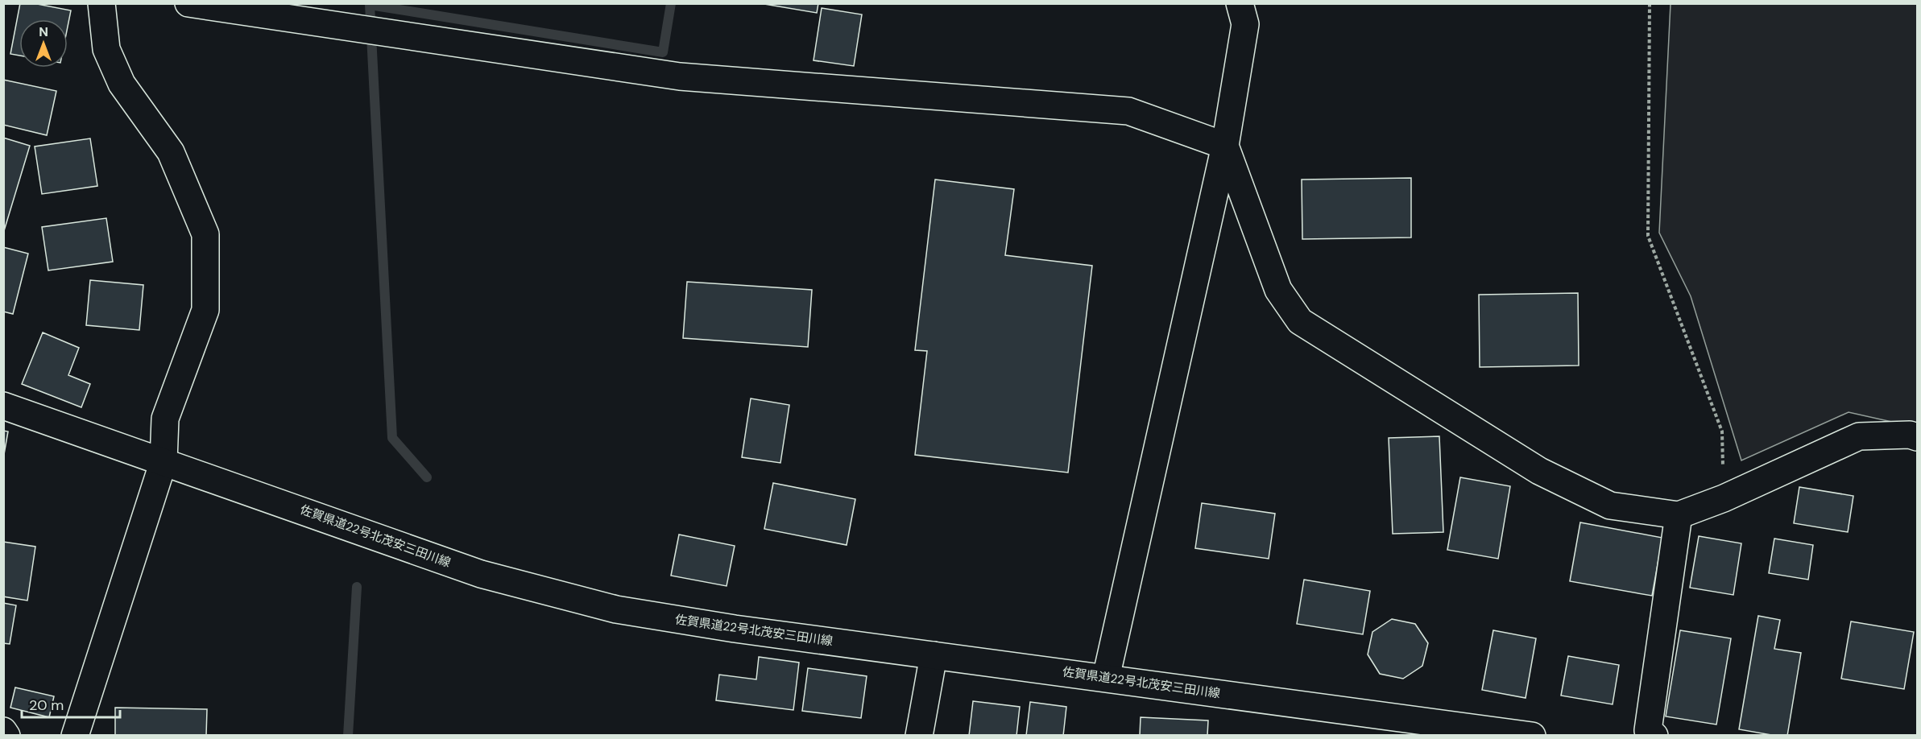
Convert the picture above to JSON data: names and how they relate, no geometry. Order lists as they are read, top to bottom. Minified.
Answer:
{"streets":{"street":["佐賀県道22号北茂安三田川線"]},"scale_bar":"20 m","north":"top"}
